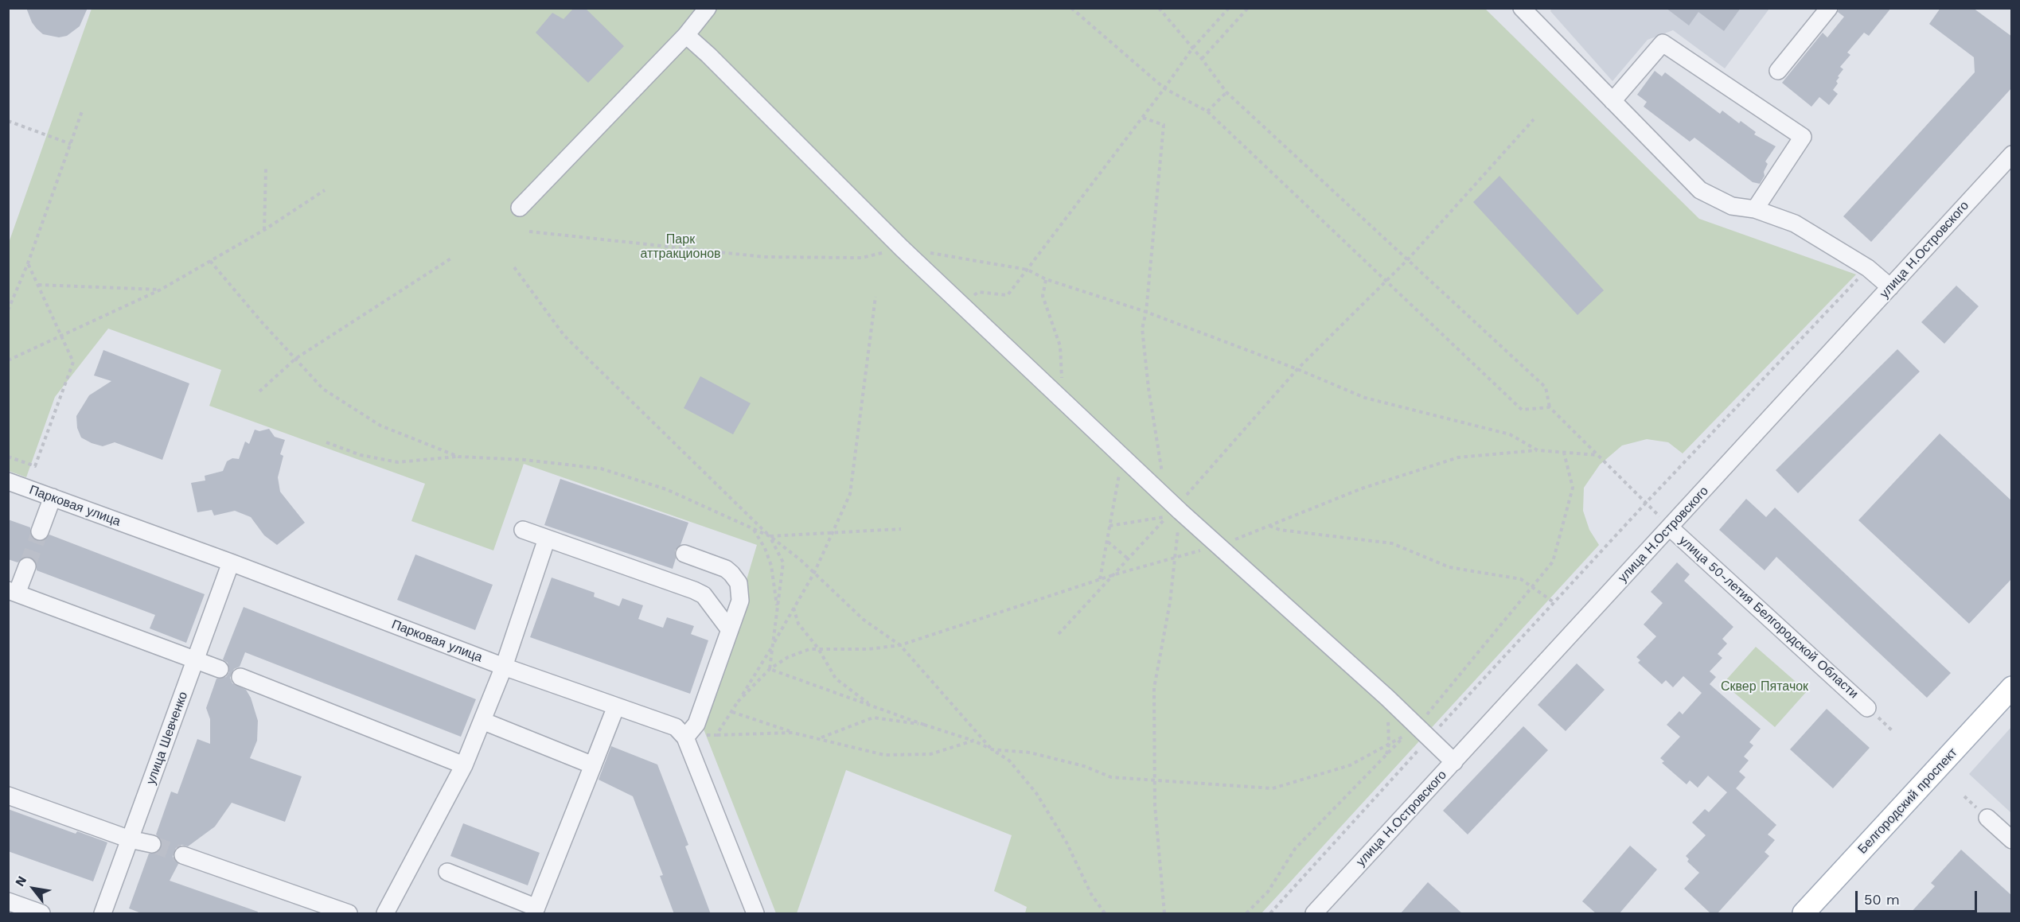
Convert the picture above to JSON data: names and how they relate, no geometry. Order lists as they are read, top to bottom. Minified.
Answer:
{"streets":{"main road":["Белгородский проспект"],"street":["улица Н.Островского","Парковая улица","улица 50-летия Белгородской Области","улица Шевченко"]},"crossings":[["улица Н.Островского","улица 50-летия Белгородской Области"],["Парковая улица","улица Шевченко"]],"parks":["Парк аттракционов","Сквер Пятачок"],"scale_bar":"50 m","north":"top left"}
